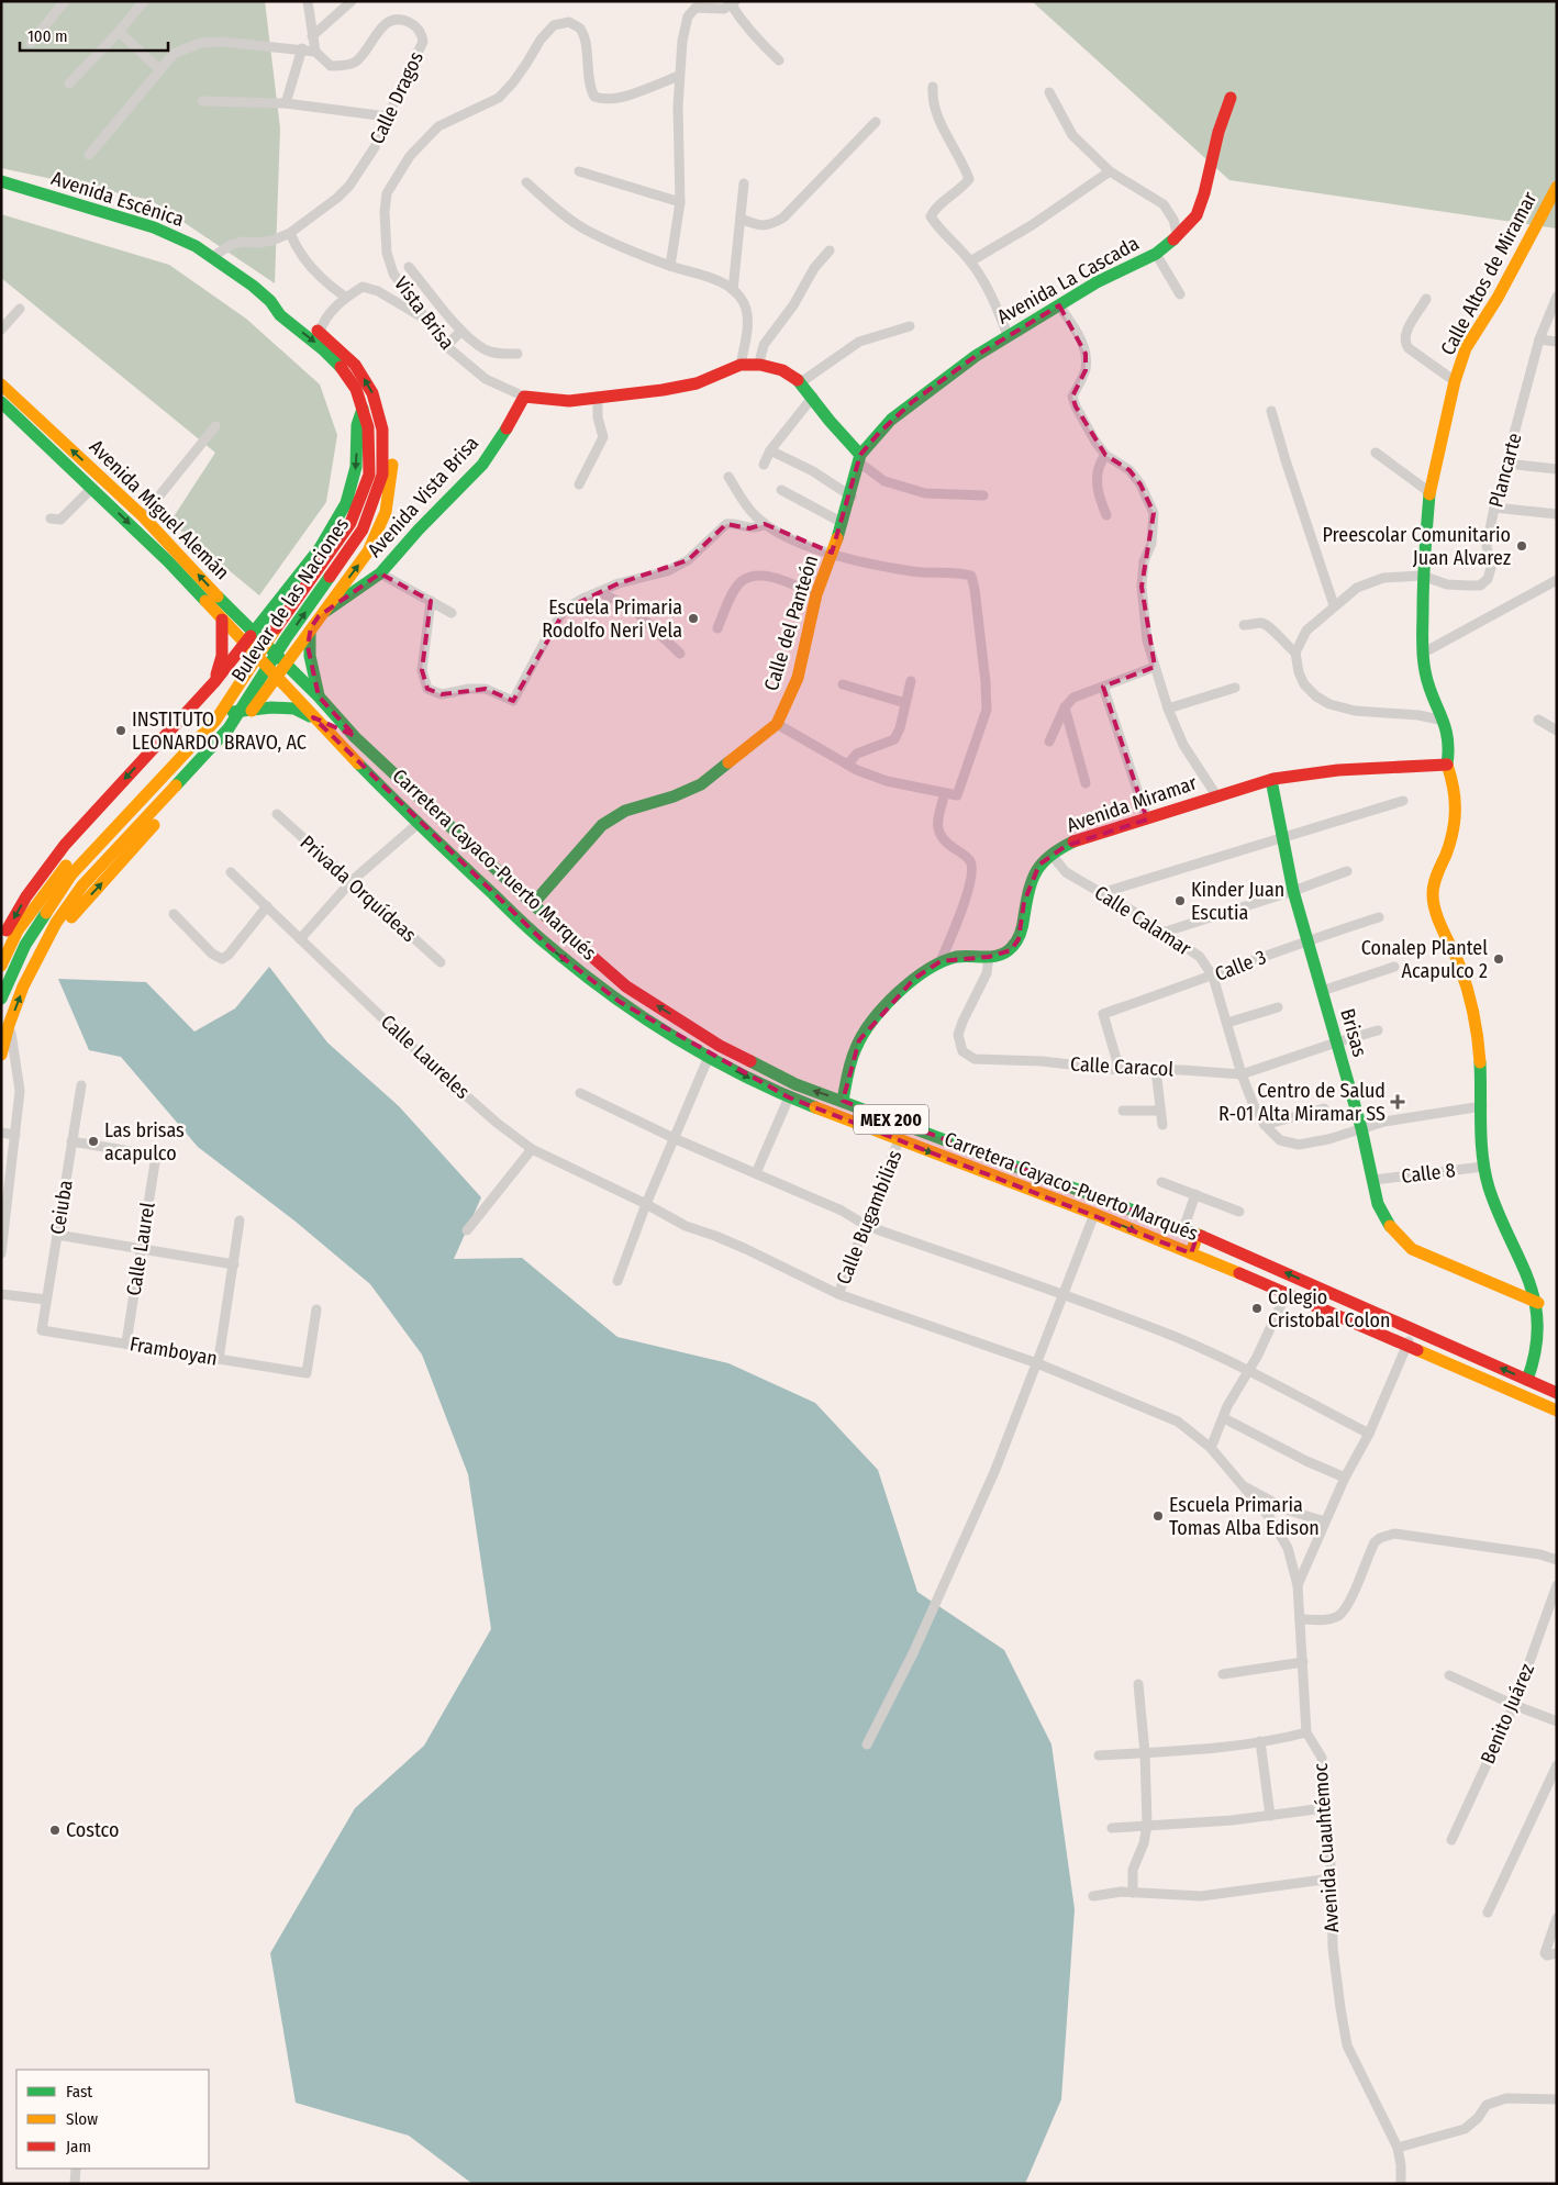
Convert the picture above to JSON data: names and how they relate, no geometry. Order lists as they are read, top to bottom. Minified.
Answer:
{"streets":{"main road":["Avenida Escénica","Calle Altos de Miramar","Avenida La Cascada","Avenida Vista Brisa","Avenida Miguel Alemán","Bulevar de las Naciones","Calle del Panteón","Avenida Miramar","Carretera Cayaco-Puerto Marqués","Brisas","MEX 200"],"street":["Calle Dragos","Vista Brisa","Plancarte","Privada Orquídeas","Calle Calamar","Calle 3","Calle Laureles","Calle Caracol","Calle 8","Ceiuba","Calle Bugambilias","Calle Laurel","Framboyan","Benito Juárez","Avenida Cuauhtémoc"]},"crossings":[["Calle Dragos","Avenida Escénica"],["Avenida Escénica","Bulevar de las Naciones"],["Calle Altos de Miramar","Plancarte"],["Calle Altos de Miramar","Avenida Miramar"],["Avenida La Cascada","Calle del Panteón"],["Vista Brisa","Avenida Vista Brisa"],["Avenida Miguel Alemán","Carretera Cayaco-Puerto Marqués"],["Calle del Panteón","Carretera Cayaco-Puerto Marqués"],["Avenida Miramar","Carretera Cayaco-Puerto Marqués"],["Avenida Miramar","Calle Calamar"],["Avenida Miramar","Brisas"],["Avenida Miramar","Calle Caracol"],["Carretera Cayaco-Puerto Marqués","Calle Bugambilias"],["Carretera Cayaco-Puerto Marqués","Avenida Cuauhtémoc"],["Calle Calamar","Calle 3"],["Calle Calamar","Brisas"],["Calle Calamar","Calle Caracol"],["Calle 3","Brisas"],["Calle 3","Calle Caracol"],["Brisas","Calle Caracol"],["Brisas","Calle 8"],["Calle Laureles","Calle Bugambilias"],["Calle Laureles","Avenida Cuauhtémoc"],["Ceiuba","Calle Laurel"],["Ceiuba","Framboyan"],["Calle Laurel","Framboyan"]],"places":{"other":["Preescolar Comunitario Juan Alvarez","Escuela Primaria Rodolfo Neri Vela","INSTITUTO LEONARDO BRAVO, AC","Kinder Juan Escutia","Conalep Plantel Acapulco 2","Las brisas acapulco","Colegio Cristobal Colon","Escuela Primaria Tomas Alba Edison","Costco"],"health":["Centro de Salud R-01 Alta Miramar SS"]},"legend":["Fast","Slow","Jam"],"scale_bar":"100 m"}
